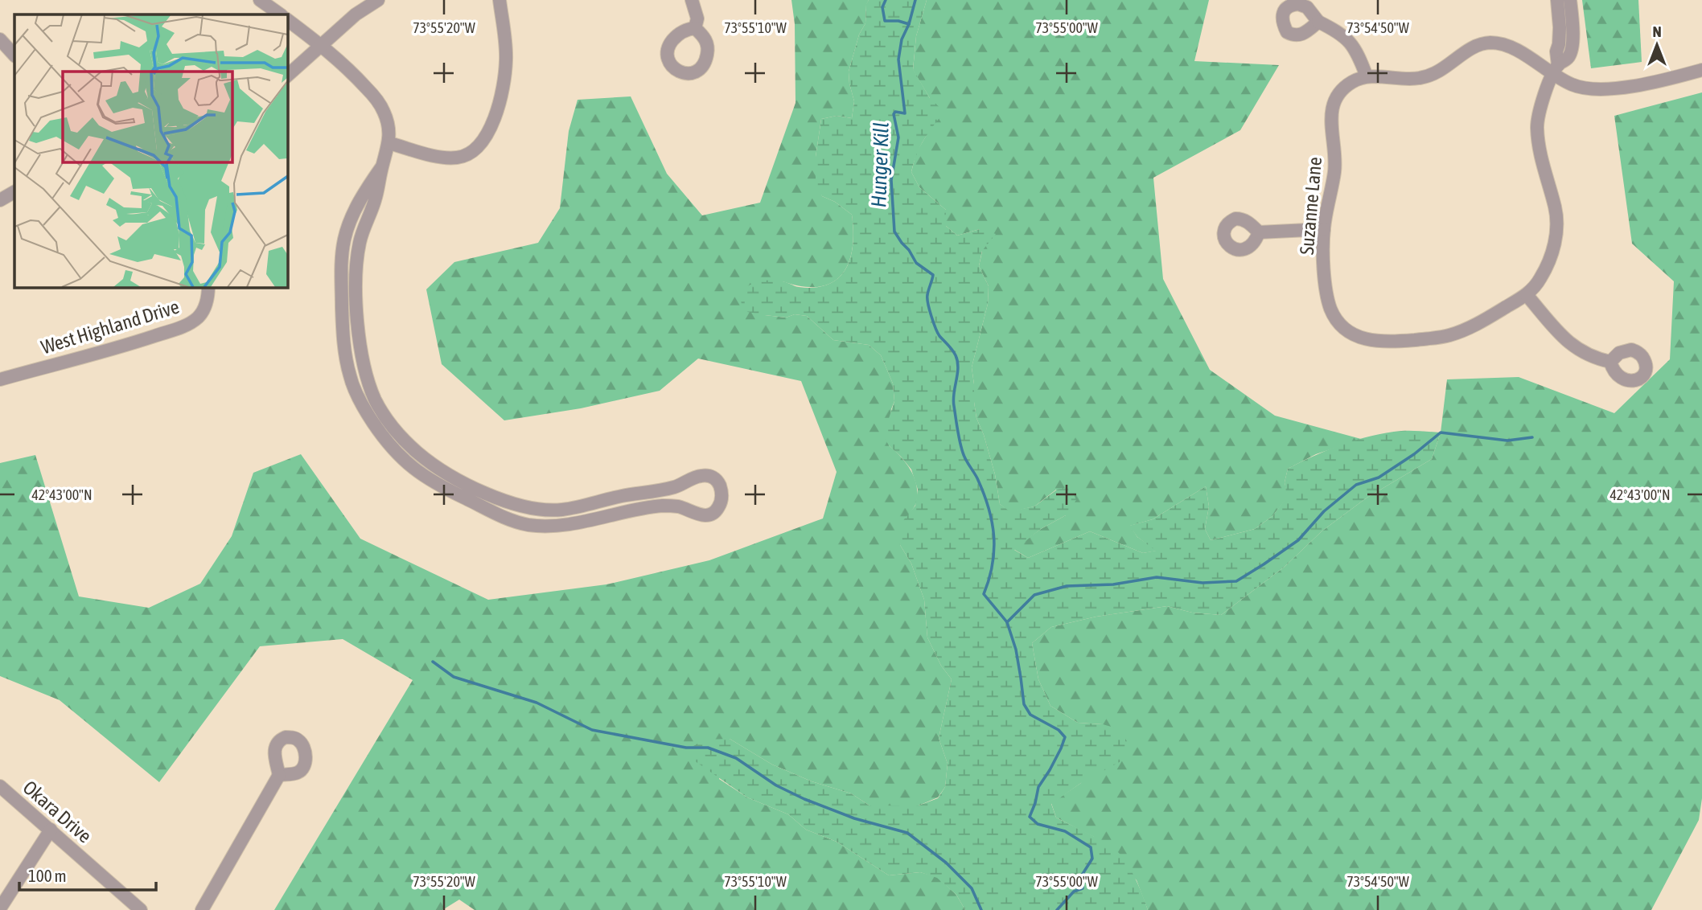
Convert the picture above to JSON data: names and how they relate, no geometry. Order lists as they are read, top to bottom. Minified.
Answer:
{"streets":{"street":["Suzanne Lane","West Highland Drive","Okara Drive"]},"water":["Hunger Kill"],"scale_bar":"100 m","north":"top","coordinates":["73°55'20\"W","73°55'10\"W","73°55'00\"W","73°54'50\"W","42°43'00\"N"]}
